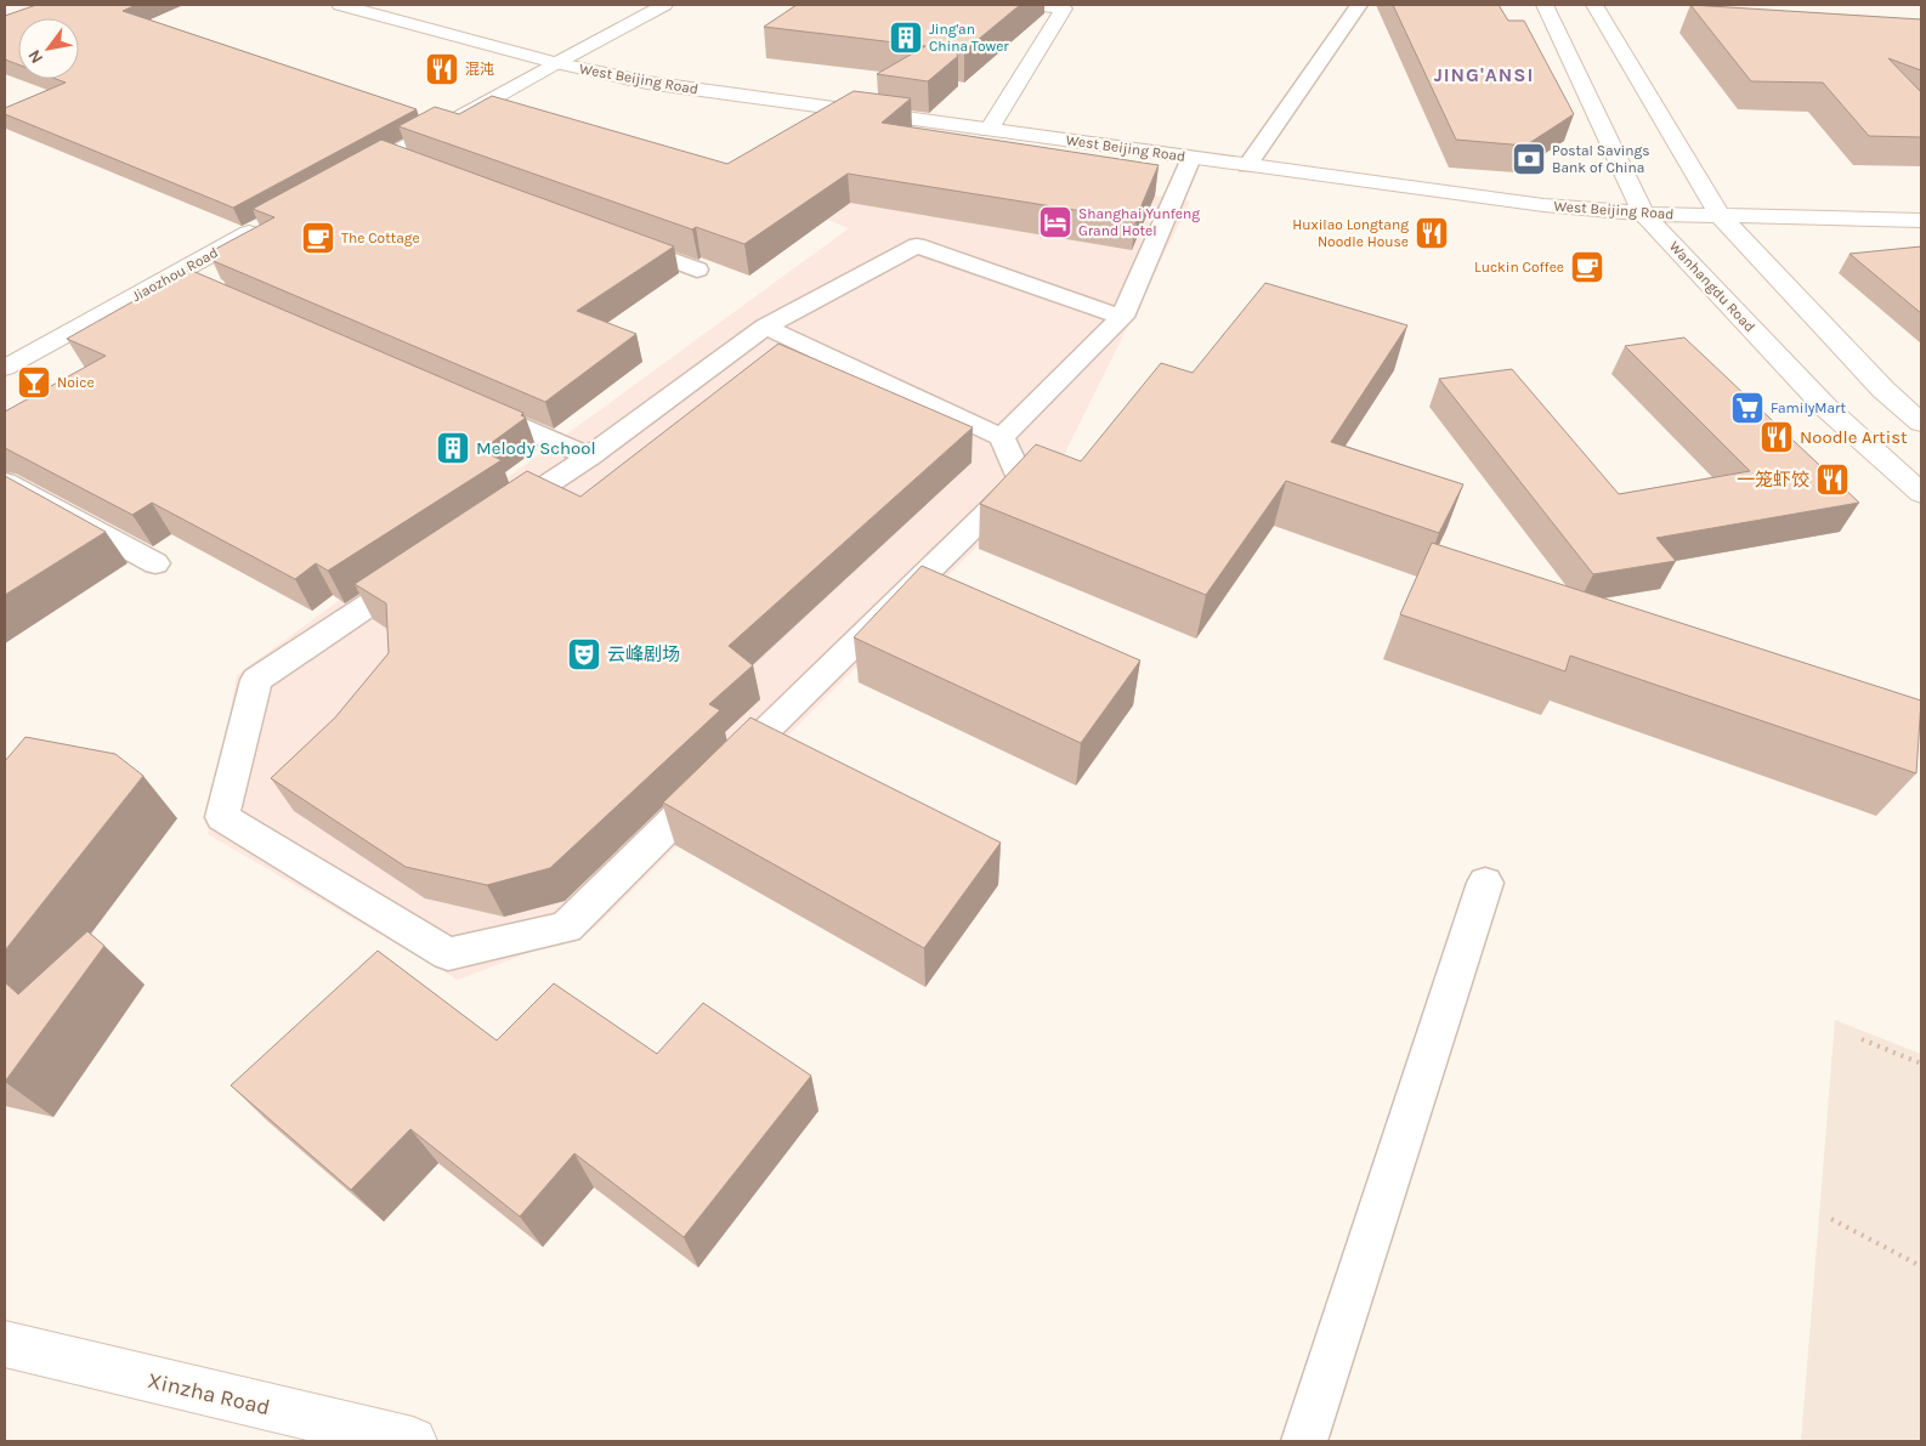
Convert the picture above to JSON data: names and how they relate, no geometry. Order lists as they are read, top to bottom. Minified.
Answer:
{"streets":{"main road":["West Beijing Road","Jiaozhou Road","Wanhangdu Road","Xinzha Road"]},"crossings":[["West Beijing Road","Wanhangdu Road"]],"districts":["JING'ANSI"],"places":{"building":["Jing'an China Tower","Melody School"],"restaurant":["混沌","Huxilao Longtang Noodle House","Noodle Artist","一笼虾饺"],"bank":["Postal Savings Bank of China"],"hotel":["Shanghai Yunfeng Grand Hotel"],"cafe":["The Cottage","Luckin Coffee"],"bar":["Noice"],"supermarket":["FamilyMart"],"theatre":["云峰剧场"]},"north":"bottom left"}
